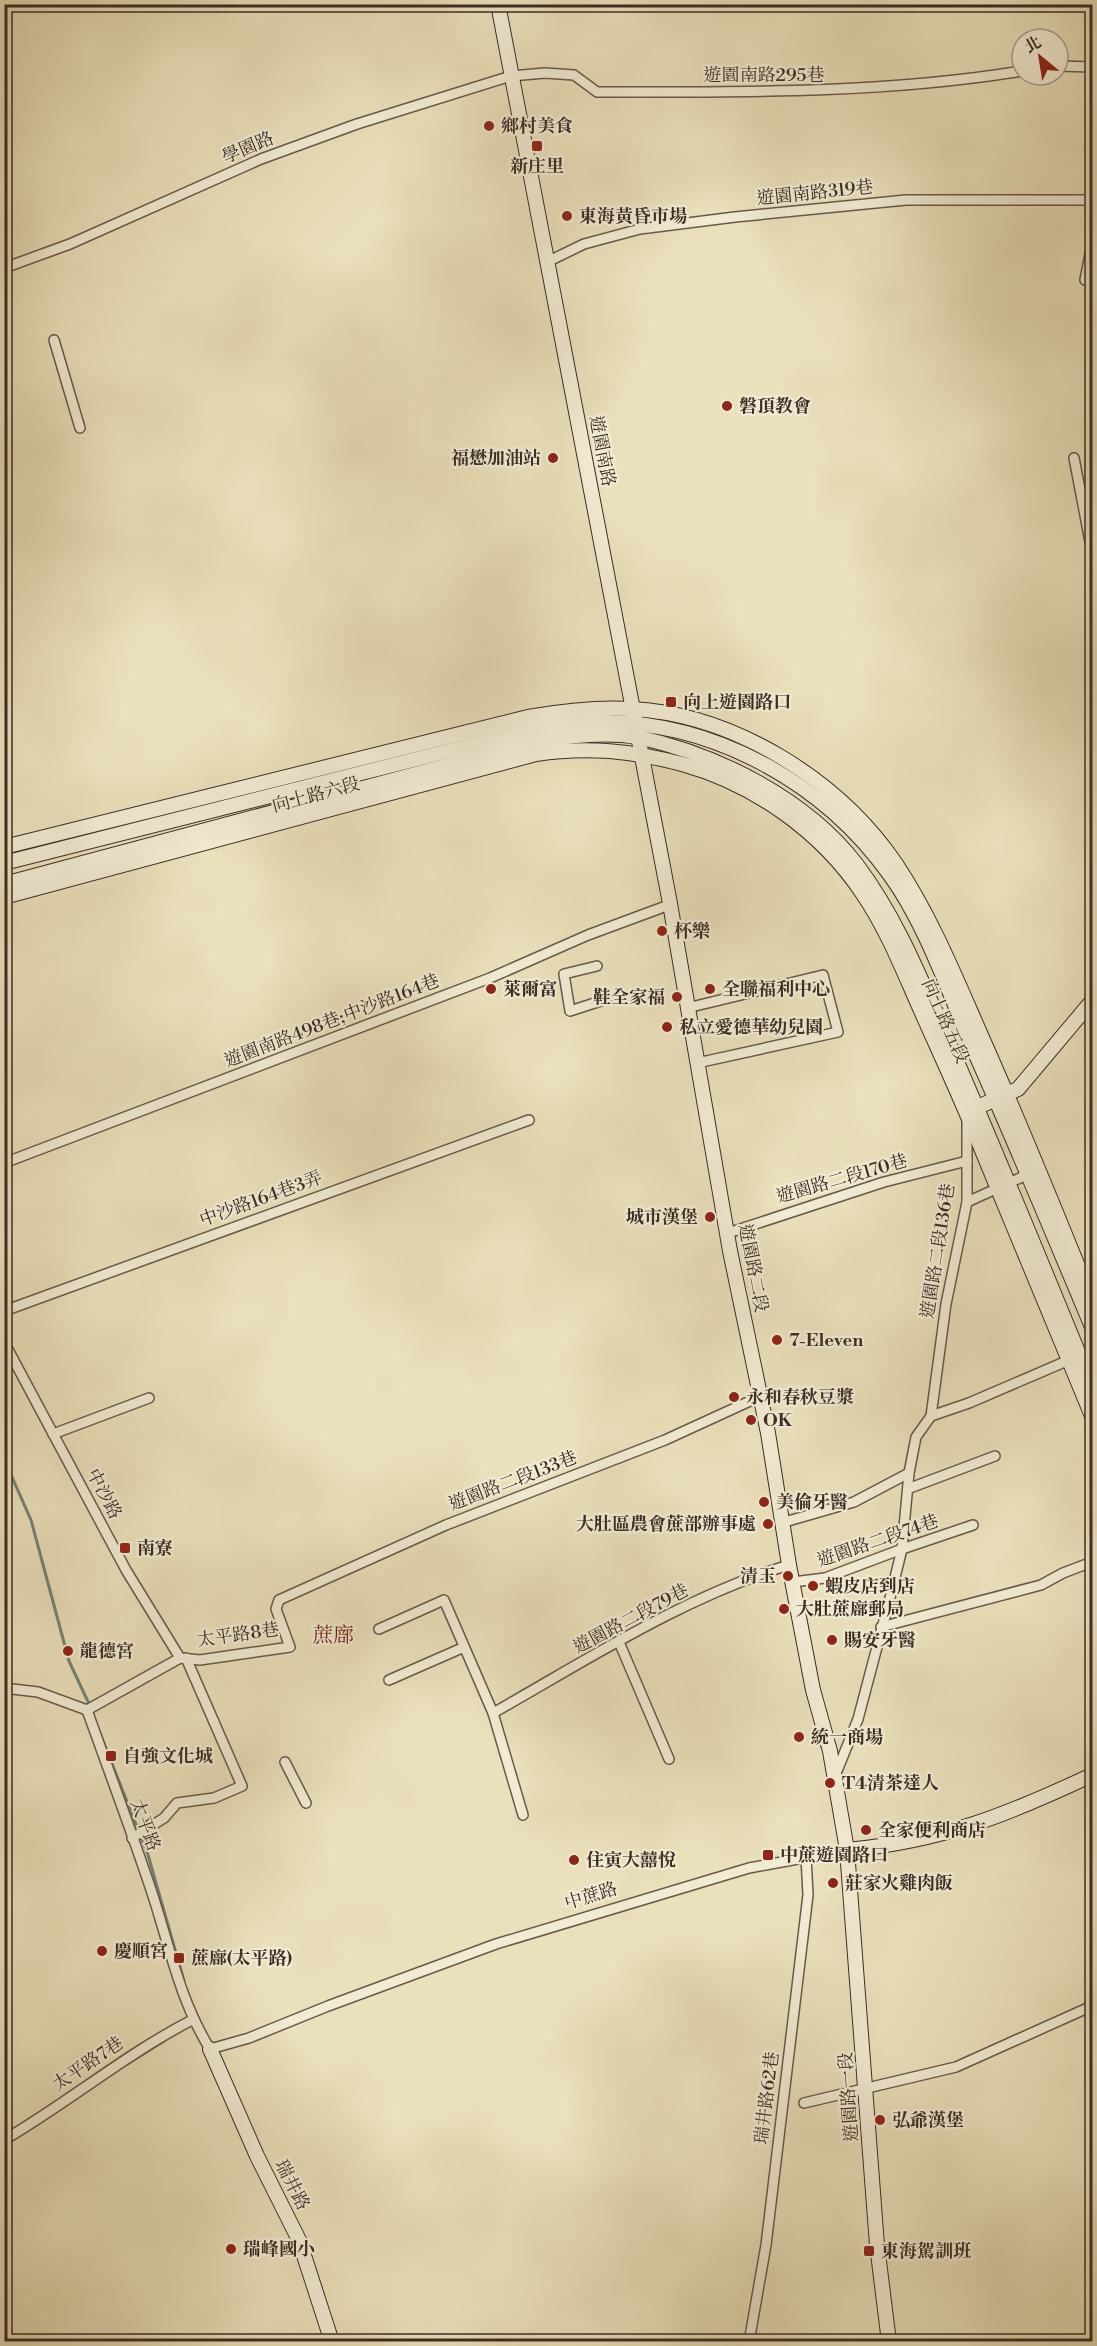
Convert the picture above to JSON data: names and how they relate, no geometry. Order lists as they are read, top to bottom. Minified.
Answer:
{"streets":{"main road":["遊園南路","向上路六段","向上路五段","遊園路二段","中蔗路","遊園路一段","瑞井路"],"street":["遊園南路295巷","學園路","遊園南路319巷","遊園南路498巷;中沙路164巷","遊園路二段170巷","中沙路164巷3弄","遊園路二段136巷","遊園路二段133巷","中沙路","遊園路二段74巷","遊園路二段79巷","太平路8巷","太平路","太平路7巷","瑞井路62巷"]},"crossings":[["遊園南路295巷","學園路"],["遊園南路295巷","遊園南路"],["學園路","遊園南路"],["遊園南路319巷","遊園南路"],["遊園南路","向上路六段"],["遊園南路","遊園南路498巷;中沙路164巷"],["遊園南路","向上路五段"],["遊園南路","遊園路二段"],["向上路六段","向上路五段"],["遊園南路498巷;中沙路164巷","遊園路二段"],["向上路五段","遊園路二段136巷"],["遊園路二段170巷","遊園路二段136巷"],["遊園路二段170巷","遊園路二段"],["遊園路二段","遊園路二段133巷"],["遊園路二段","遊園路二段74巷"],["遊園路二段","遊園路二段79巷"],["遊園路二段","中蔗路"],["遊園路二段","遊園路一段"],["遊園路二段133巷","太平路8巷"],["中沙路","太平路8巷"],["中沙路","太平路"],["太平路","中蔗路"],["太平路","太平路7巷"],["太平路","瑞井路"],["中蔗路","遊園路一段"],["中蔗路","瑞井路62巷"],["中蔗路","瑞井路"]],"districts":["蔗廍"],"places":{"other":["鄉村美食","東海黃昏市場","磐頂教會","福懋加油站","杯樂","萊爾富","全聯福利中心","鞋全家福","私立愛德華幼兒園","城市漢堡","7-Eleven","永和春秋豆漿","OK","美倫牙醫","大肚區農會蔗部辦事處","清玉","蝦皮店到店","大肚蔗廍郵局","賜安牙醫","龍德宮","統一商場","T4清茶達人","全家便利商店","住寅大囍悅","莊家火雞肉飯","慶順宮","弘爺漢堡","瑞峰國小"],"transit":["新庄里","向上遊園路口","南寮","自強文化城","中蔗遊園路口","蔗廍(太平路)","東海駕訓班"]},"north":"top left"}
